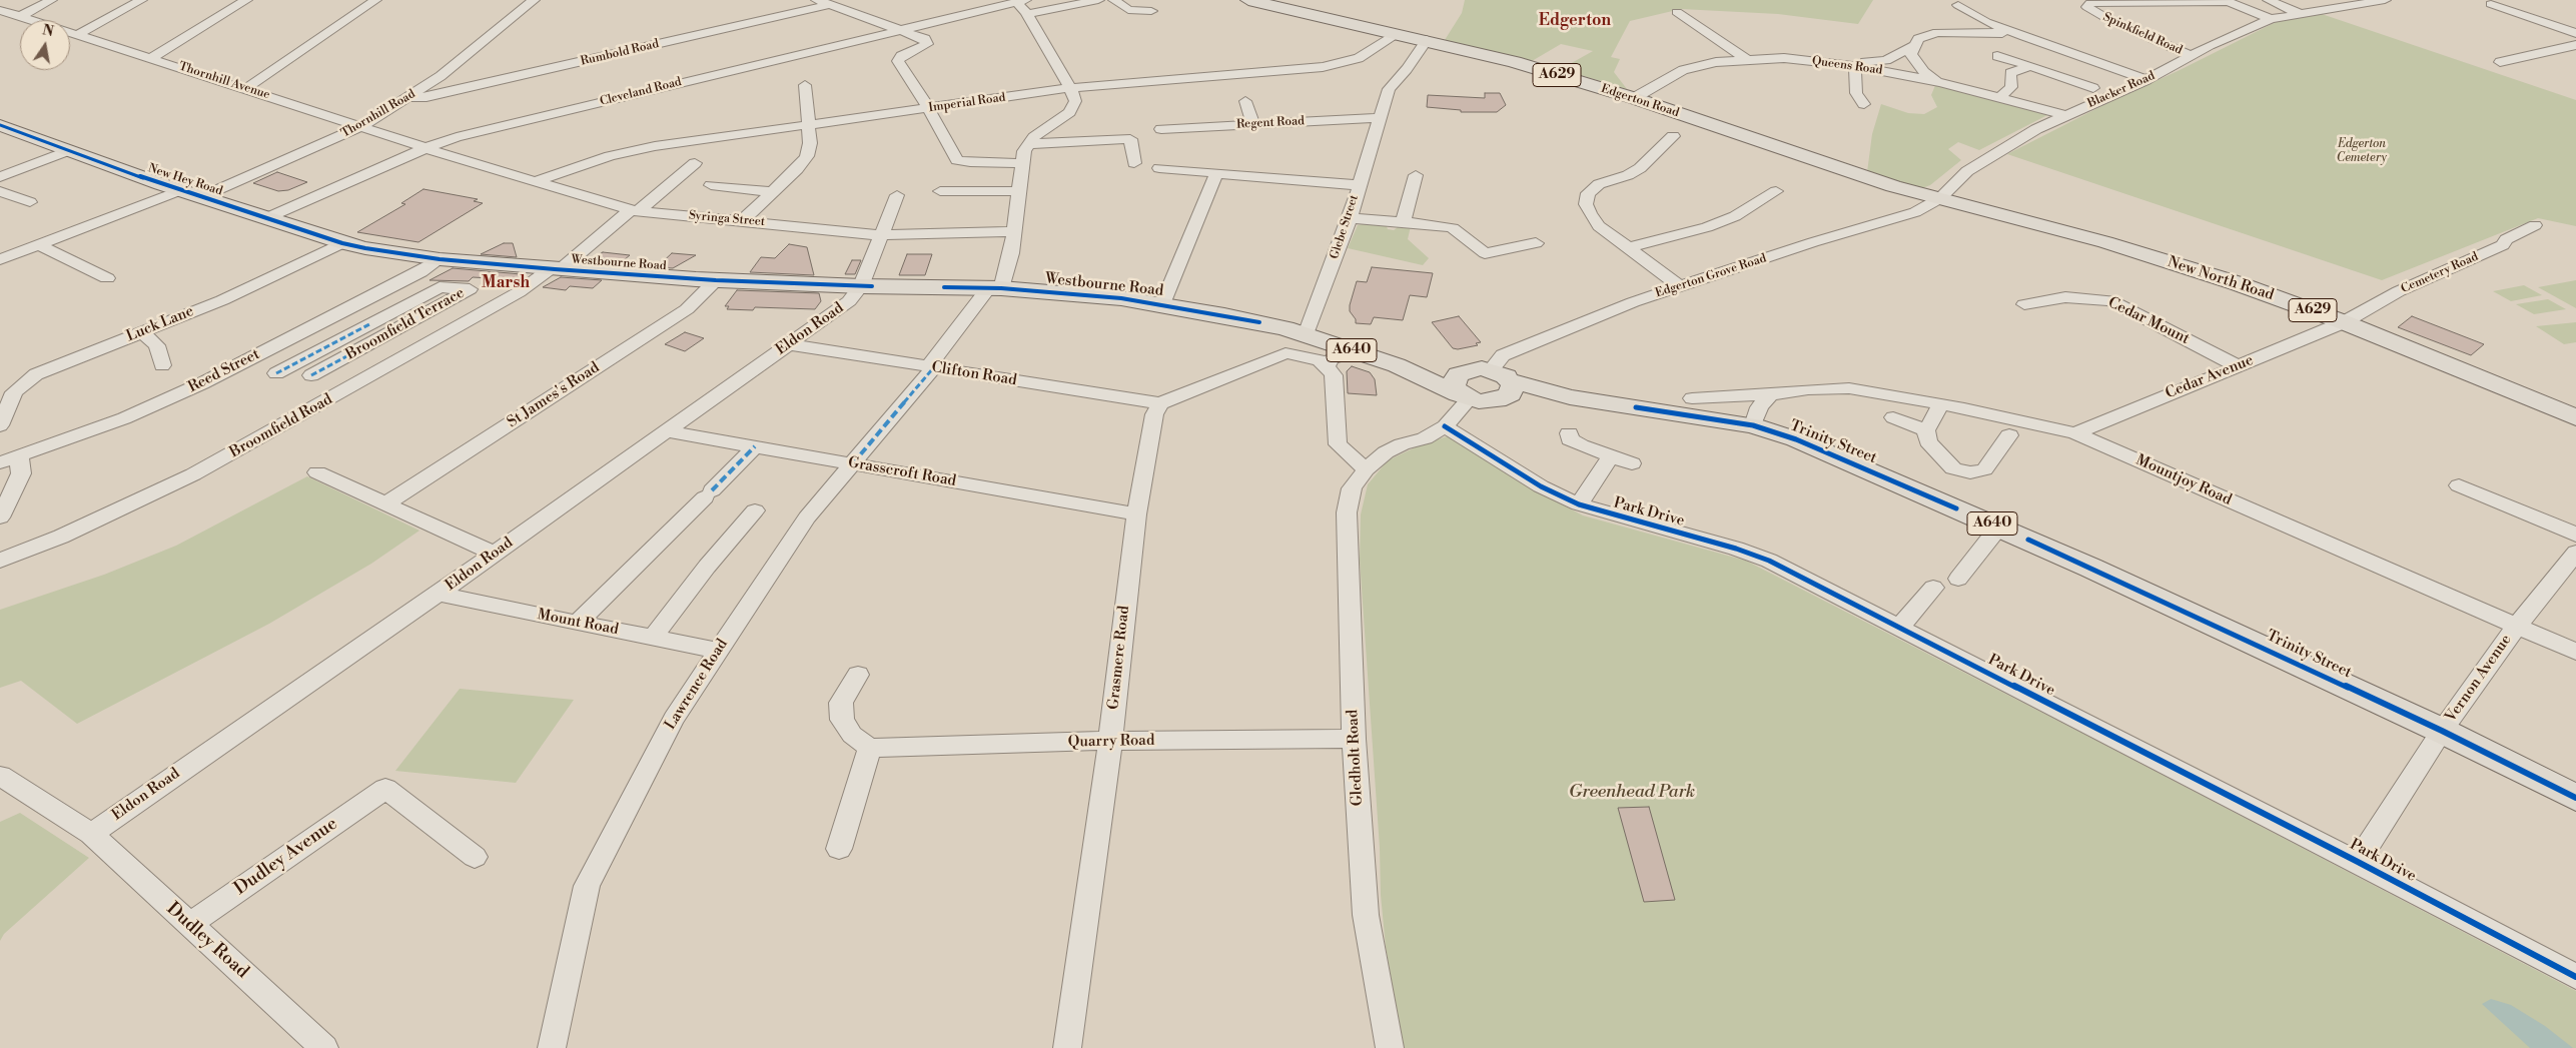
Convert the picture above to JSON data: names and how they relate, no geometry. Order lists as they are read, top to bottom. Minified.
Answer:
{"streets":{"highway":["A629","Edgerton Road","New Hey Road","Westbourne Road","New North Road","A640","Trinity Street"],"street":["Spinkfield Road","Rumbold Road","Queens Road","Thornhill Avenue","Blacker Road","Cleveland Road","Imperial Road","Thornhill Road","Regent Road","Syringa Street","Glebe Street","Cemetery Road","Edgerton Grove Road","Cedar Mount","Luck Lane","Broomfield Terrace","Eldon Road","Reed Street","Clifton Road","Cedar Avenue","St James's Road","Broomfield Road","Grasscroft Road","Mountjoy Road","Park Drive","Mount Road","Grasmere Road","Vernon Avenue","Lawrence Road","Quarry Road","Gledholt Road","Dudley Avenue","Dudley Road"]},"crossings":[["Spinkfield Road","Blacker Road"],["Rumbold Road","Thornhill Road"],["Queens Road","Blacker Road"],["Queens Road","Edgerton Road"],["Thornhill Avenue","Cleveland Road"],["Thornhill Avenue","Thornhill Road"],["Thornhill Avenue","Syringa Street"],["Blacker Road","Edgerton Road"],["Blacker Road","Edgerton Grove Road"],["Blacker Road","New North Road"],["Cleveland Road","New Hey Road"],["Edgerton Road","Imperial Road"],["Edgerton Road","Glebe Street"],["Edgerton Road","Edgerton Grove Road"],["Edgerton Road","New North Road"],["Imperial Road","Syringa Street"],["Thornhill Road","New Hey Road"],["Regent Road","Glebe Street"],["New Hey Road","Westbourne Road"],["New Hey Road","Luck Lane"],["Syringa Street","Broomfield Road"],["Glebe Street","Westbourne Road"],["Westbourne Road","Eldon Road"],["Westbourne Road","A640"],["Westbourne Road","Reed Street"],["Westbourne Road","St James's Road"],["Westbourne Road","Broomfield Road"],["Westbourne Road","Lawrence Road"],["Westbourne Road","Gledholt Road"],["Cemetery Road","New North Road"],["Cemetery Road","Cedar Avenue"],["Edgerton Grove Road","New North Road"],["Edgerton Grove Road","A640"],["Edgerton Grove Road","Trinity Street"],["New North Road","Cedar Avenue"],["Cedar Mount","Cedar Avenue"],["Broomfield Terrace","Reed Street"],["Eldon Road","Clifton Road"],["Eldon Road","Grasscroft Road"],["Eldon Road","Mount Road"],["Eldon Road","Dudley Road"],["A640","Trinity Street"],["A640","Gledholt Road"],["Clifton Road","Grasmere Road"],["Clifton Road","Lawrence Road"],["Cedar Avenue","Mountjoy Road"],["Trinity Street","Vernon Avenue"],["Grasscroft Road","Grasmere Road"],["Grasscroft Road","Lawrence Road"],["Mountjoy Road","Vernon Avenue"],["Park Drive","Vernon Avenue"],["Park Drive","Gledholt Road"],["Mount Road","Lawrence Road"],["Grasmere Road","Quarry Road"],["Quarry Road","Gledholt Road"],["Dudley Avenue","Dudley Road"]],"districts":["Edgerton","Marsh"],"parks":["Edgerton Cemetery","Greenhead Park"],"north":"top"}
